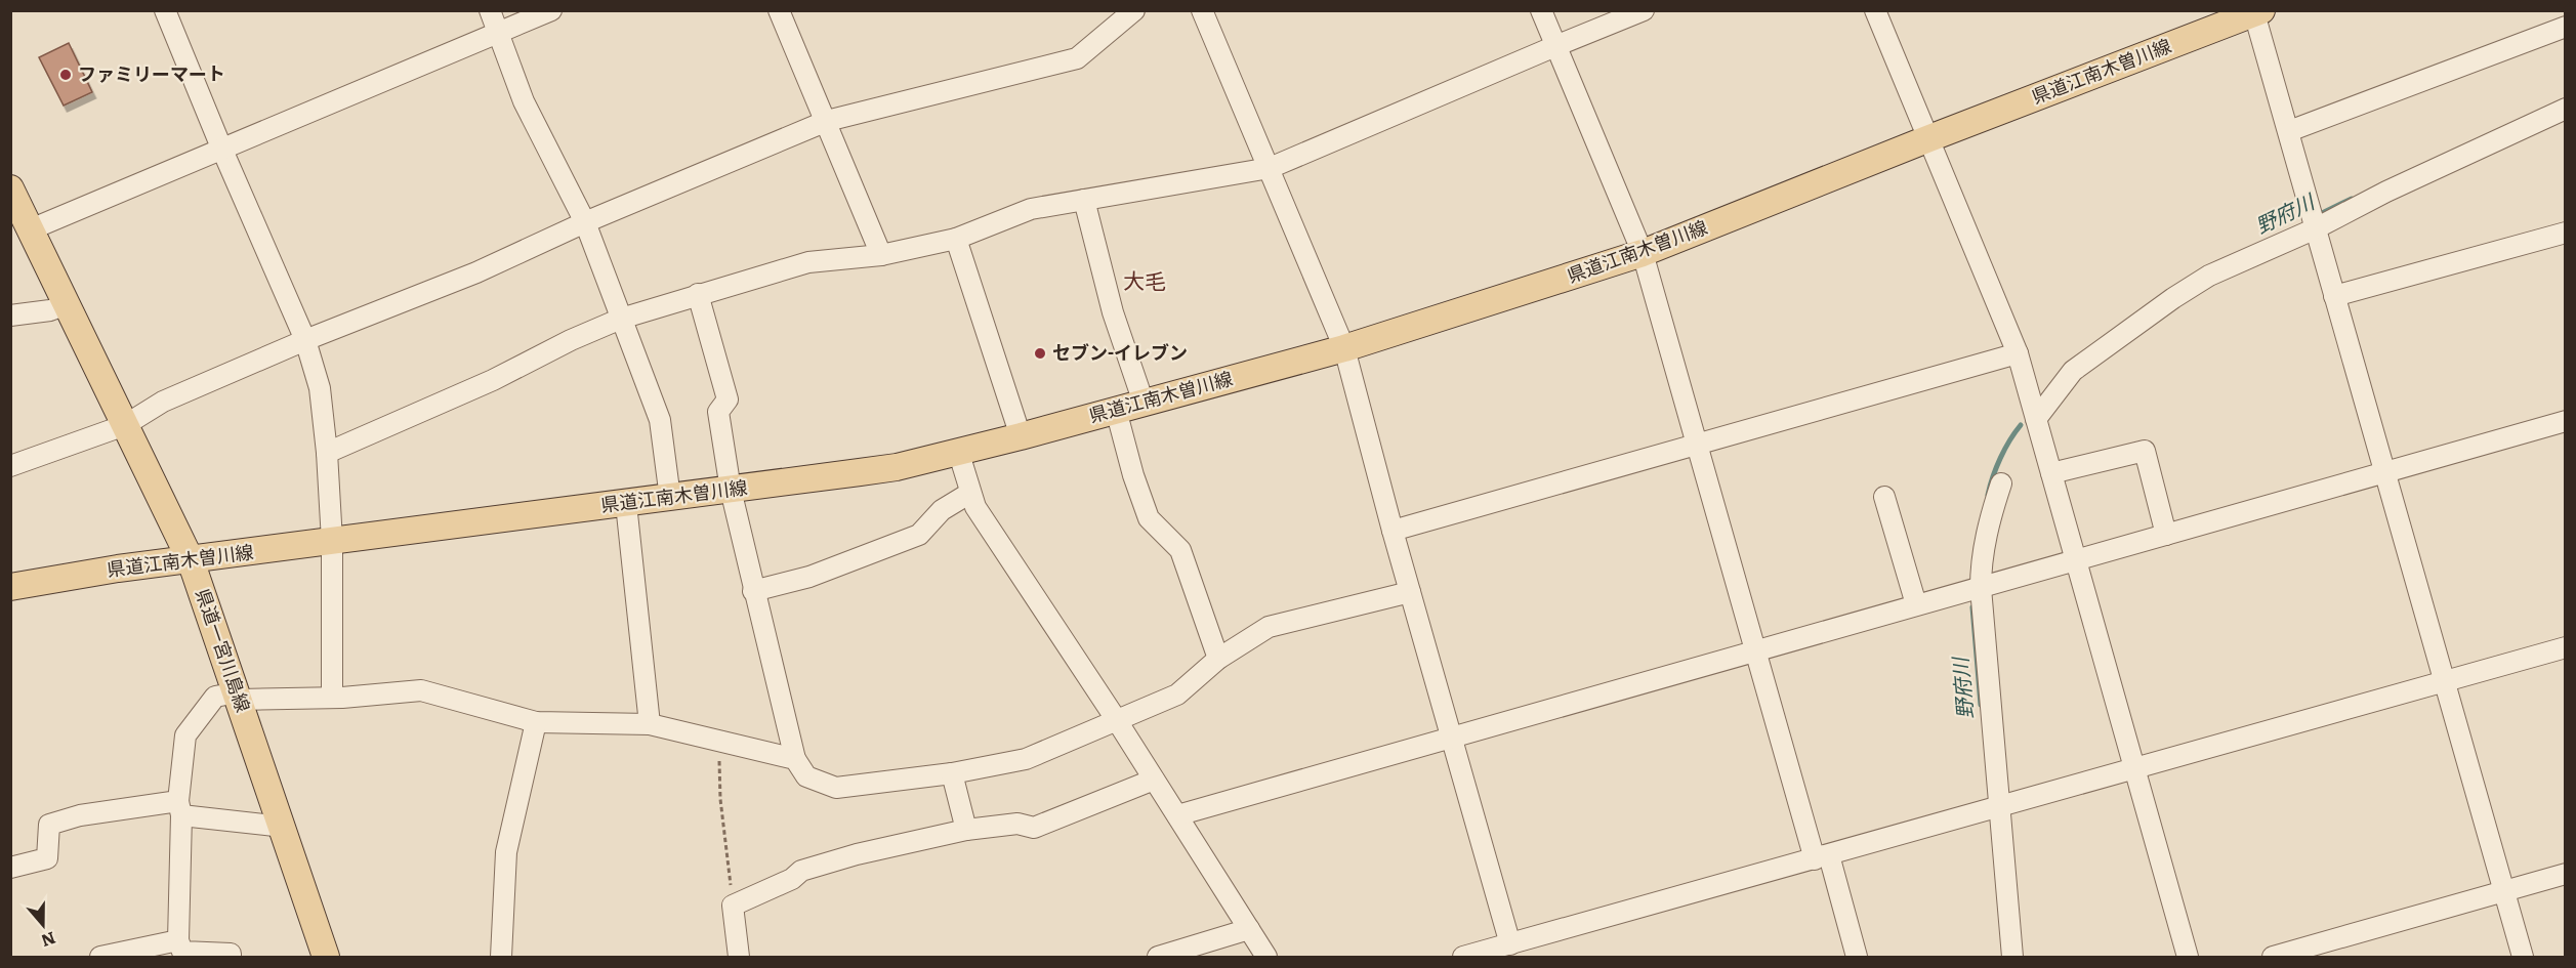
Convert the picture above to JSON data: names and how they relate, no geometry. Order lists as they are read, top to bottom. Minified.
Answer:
{"streets":{"main road":["県道江南木曽川線","県道一宮川島線"]},"crossings":[["県道江南木曽川線","県道一宮川島線"]],"districts":["大毛"],"water":["野府川"],"places":["ファミリーマート","セブン-イレブン"],"north":"bottom"}
